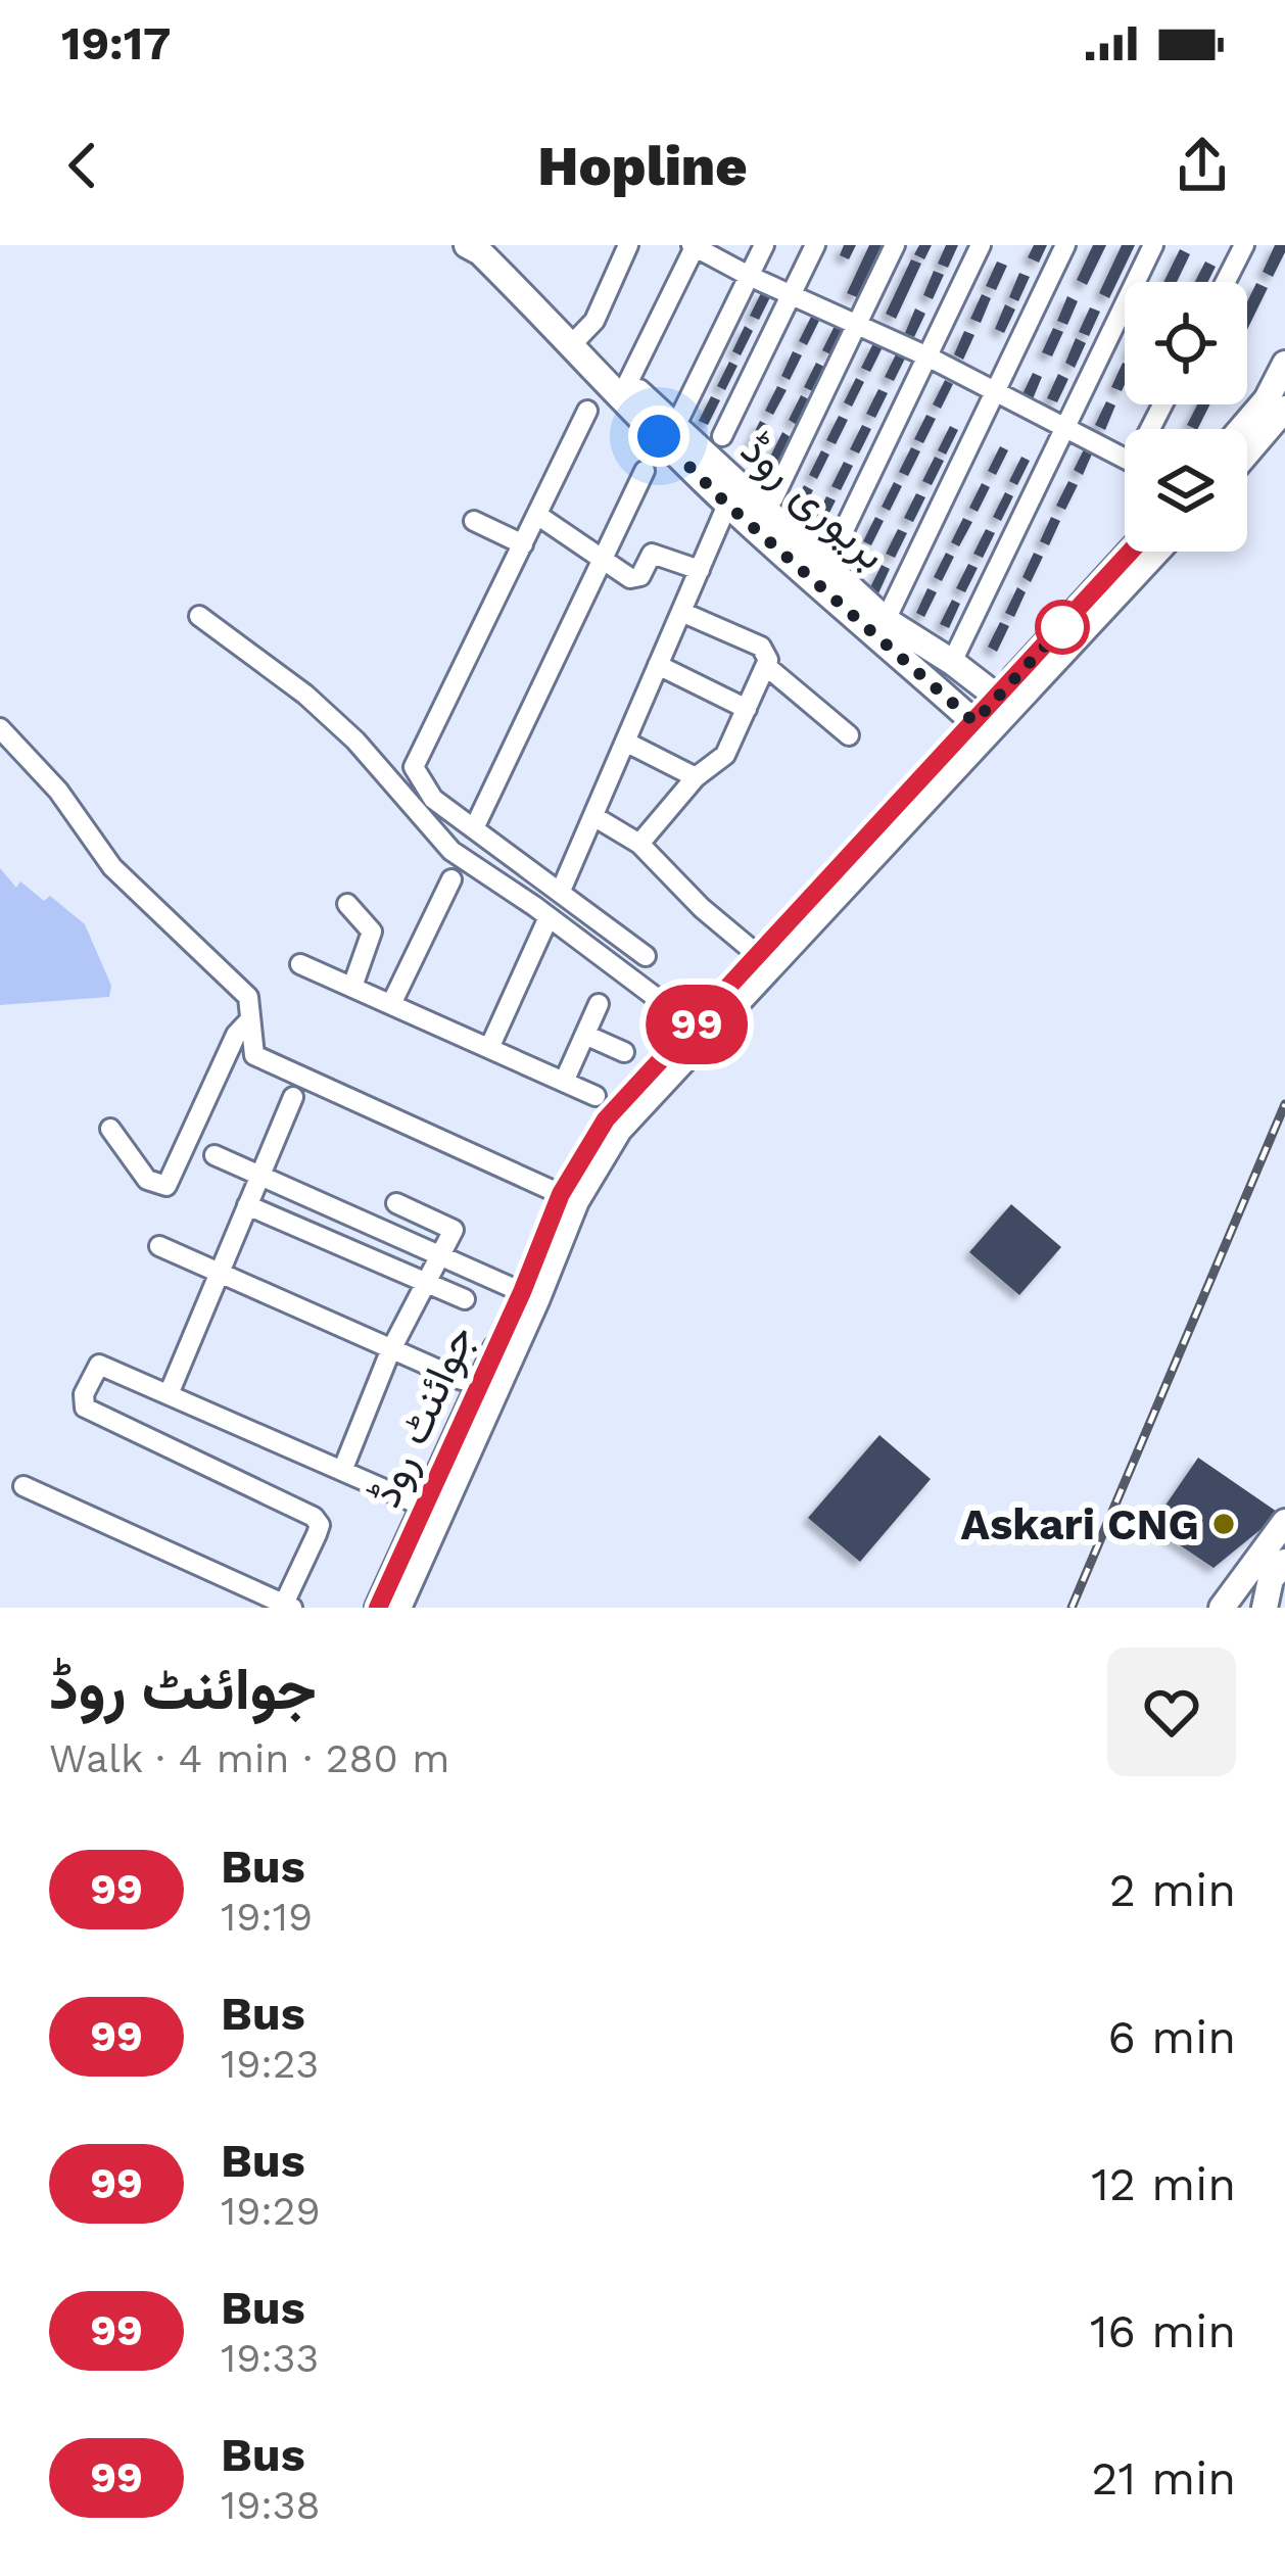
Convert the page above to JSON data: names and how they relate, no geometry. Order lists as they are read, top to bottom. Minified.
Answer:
{"streets":{"main road":["بریوری روڈ","جوائنٹ روڈ"]},"crossings":[["بریوری روڈ","جوائنٹ روڈ"]],"places":["Askari CNG"],"lines":["bus line 99"],"page":{"status":"19:17","header":"Hopline","on_map":"99","heading":["جوائنٹ روڈ","Walk · 4 min · 280 m"],"list":[{"mark":"99","name":"Bus","note":"19:19","value":"2 min"},{"mark":"99","name":"Bus","note":"19:23","value":"6 min"},{"mark":"99","name":"Bus","note":"19:29","value":"12 min"},{"mark":"99","name":"Bus","note":"19:33","value":"16 min"},{"mark":"99","name":"Bus","note":"19:38","value":"21 min"}]}}
